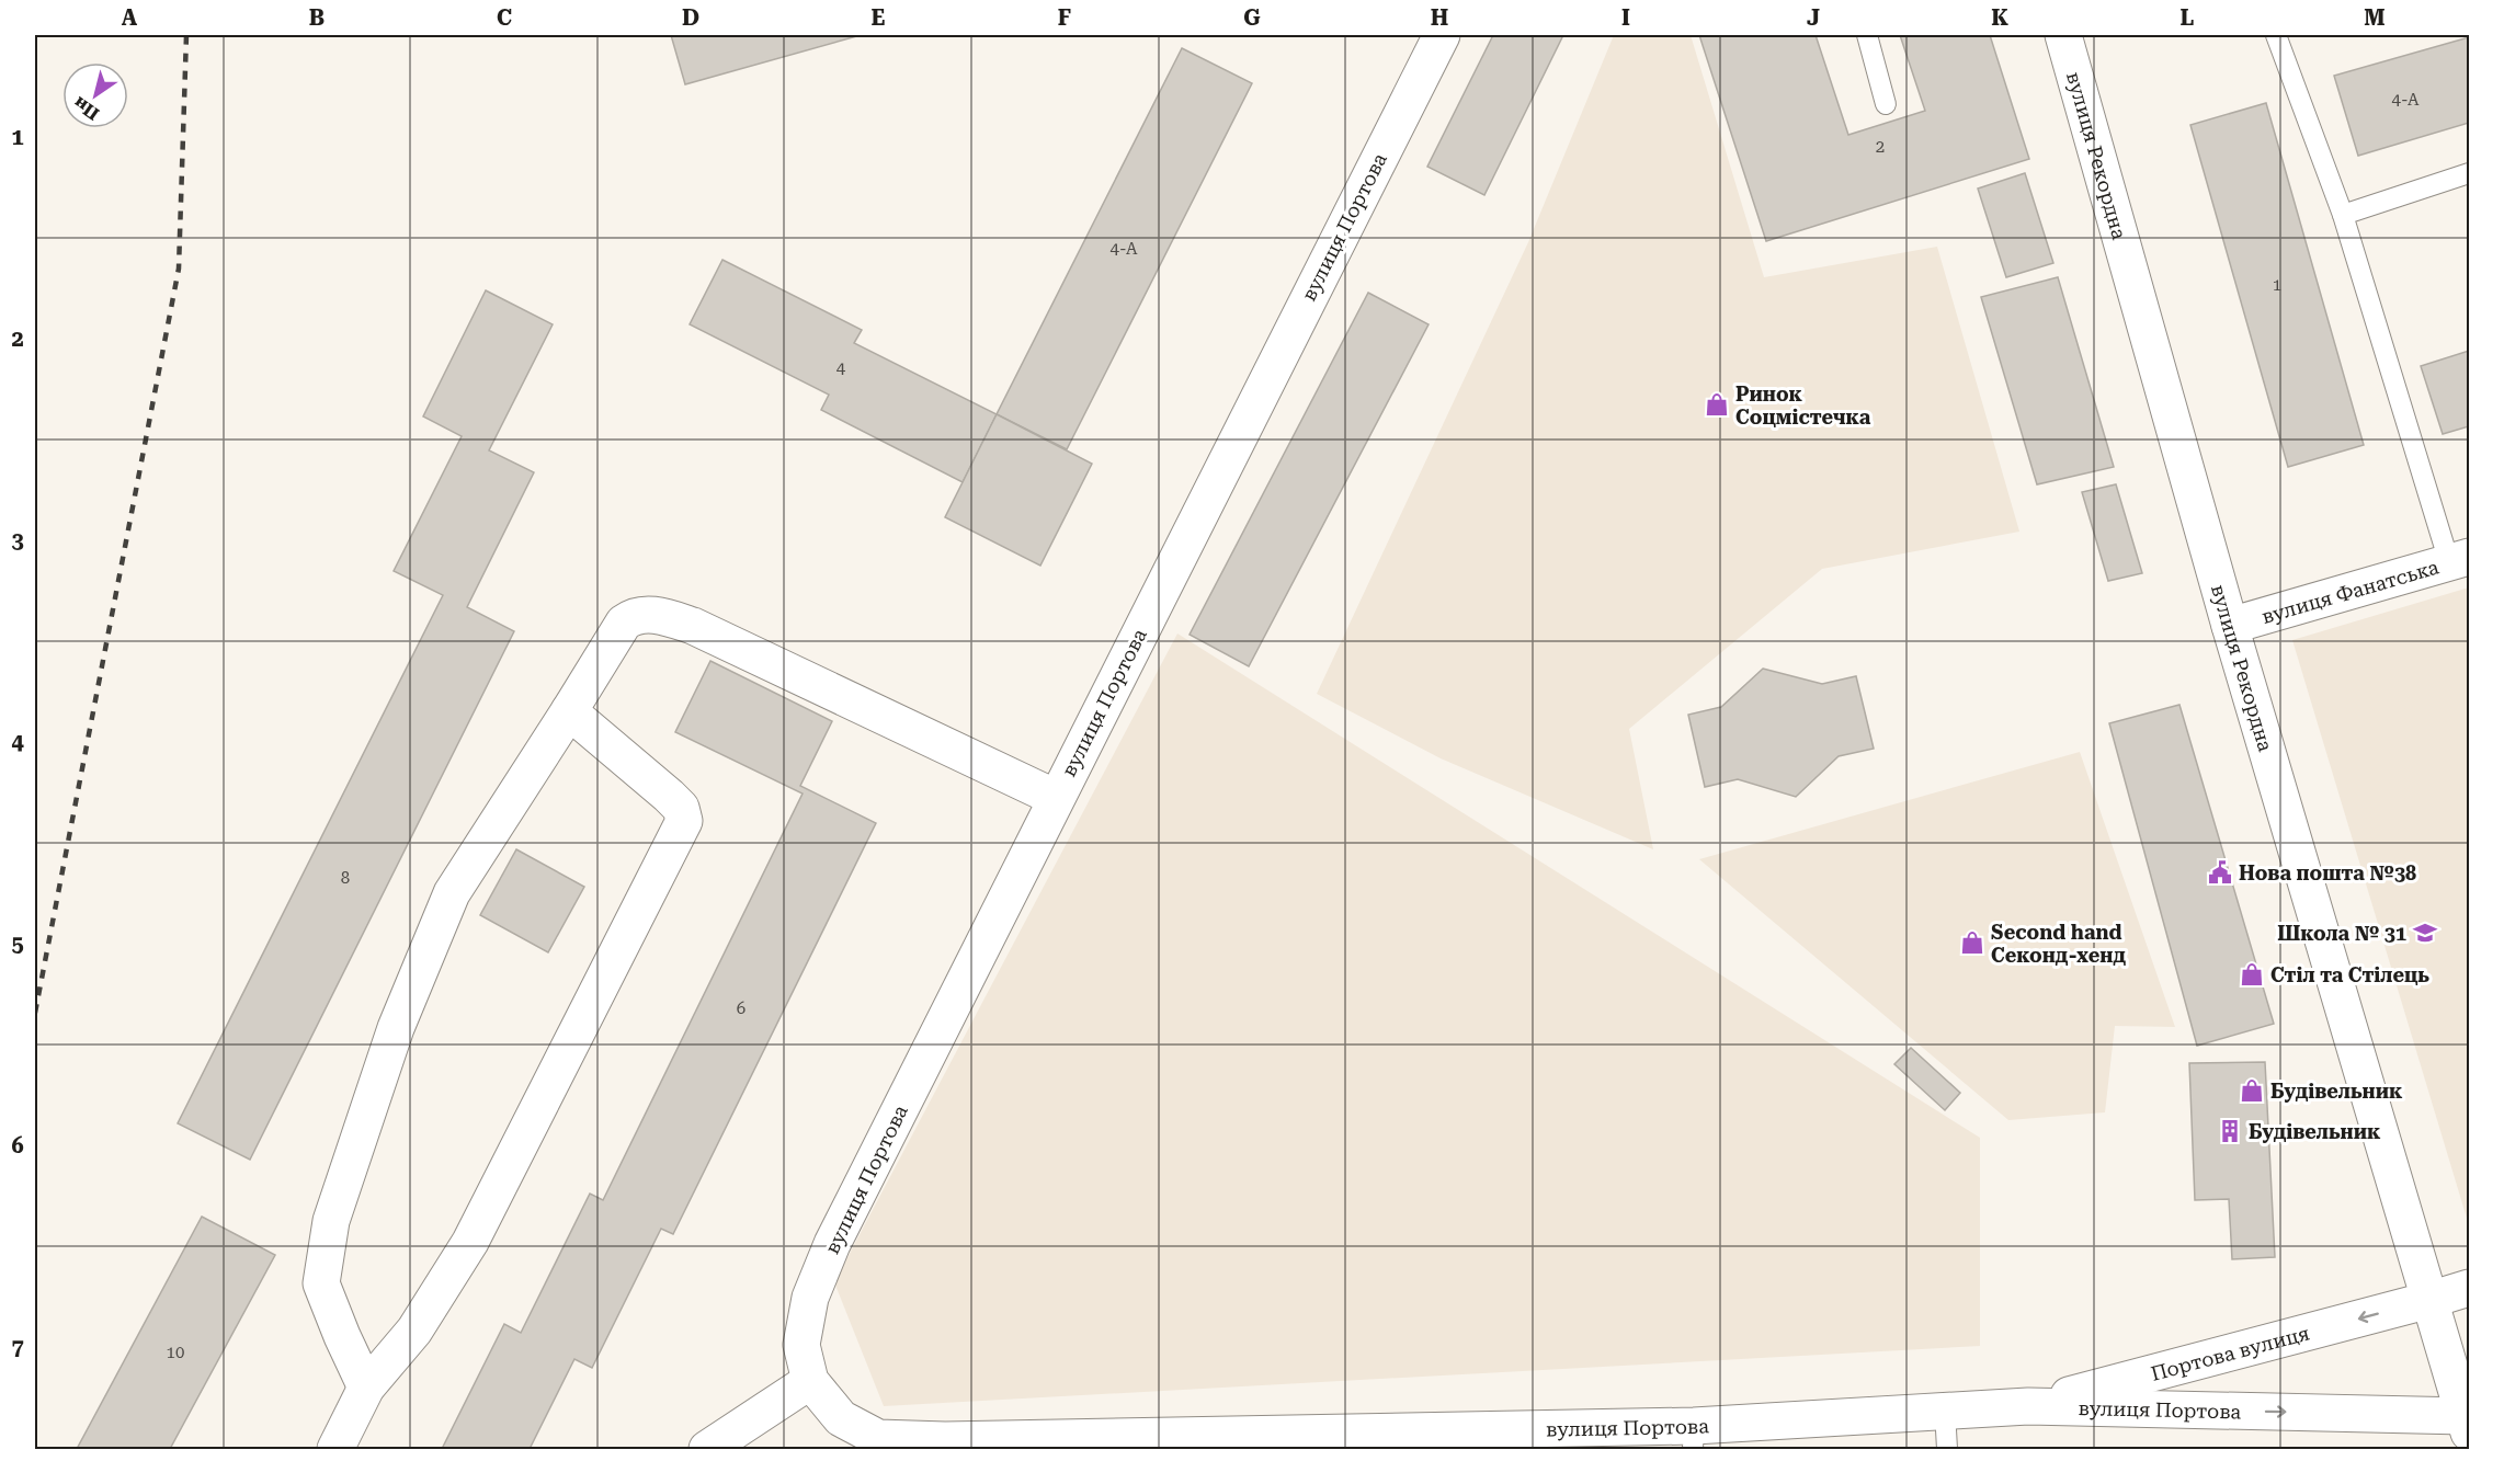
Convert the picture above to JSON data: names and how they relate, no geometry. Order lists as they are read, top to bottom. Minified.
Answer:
{"streets":{"street":["вулиця Рекордна","вулиця Портова","вулиця Фанатська","Портова вулиця"]},"crossings":[["вулиця Рекордна","вулиця Портова"],["вулиця Рекордна","вулиця Фанатська"],["вулиця Рекордна","Портова вулиця"],["вулиця Портова","Портова вулиця"]],"one_way":["Портова вулиця"],"places":{"shop":["Ринок Соцмістечка","Second hand Секонд-хенд","Стіл та Стілець","Будiвельник"],"public building":["Нова пошта №38"],"school or university":["Школа № 31"],"building":["Будівельник"]},"house_numbers":["4-А","2","4-А","1","4","8","6","10"],"north":"bottom left","grid":{"columns":["A","B","C","D","E","F","G","H","I","J","K","L","M"],"rows":["1","2","3","4","5","6","7"]}}
